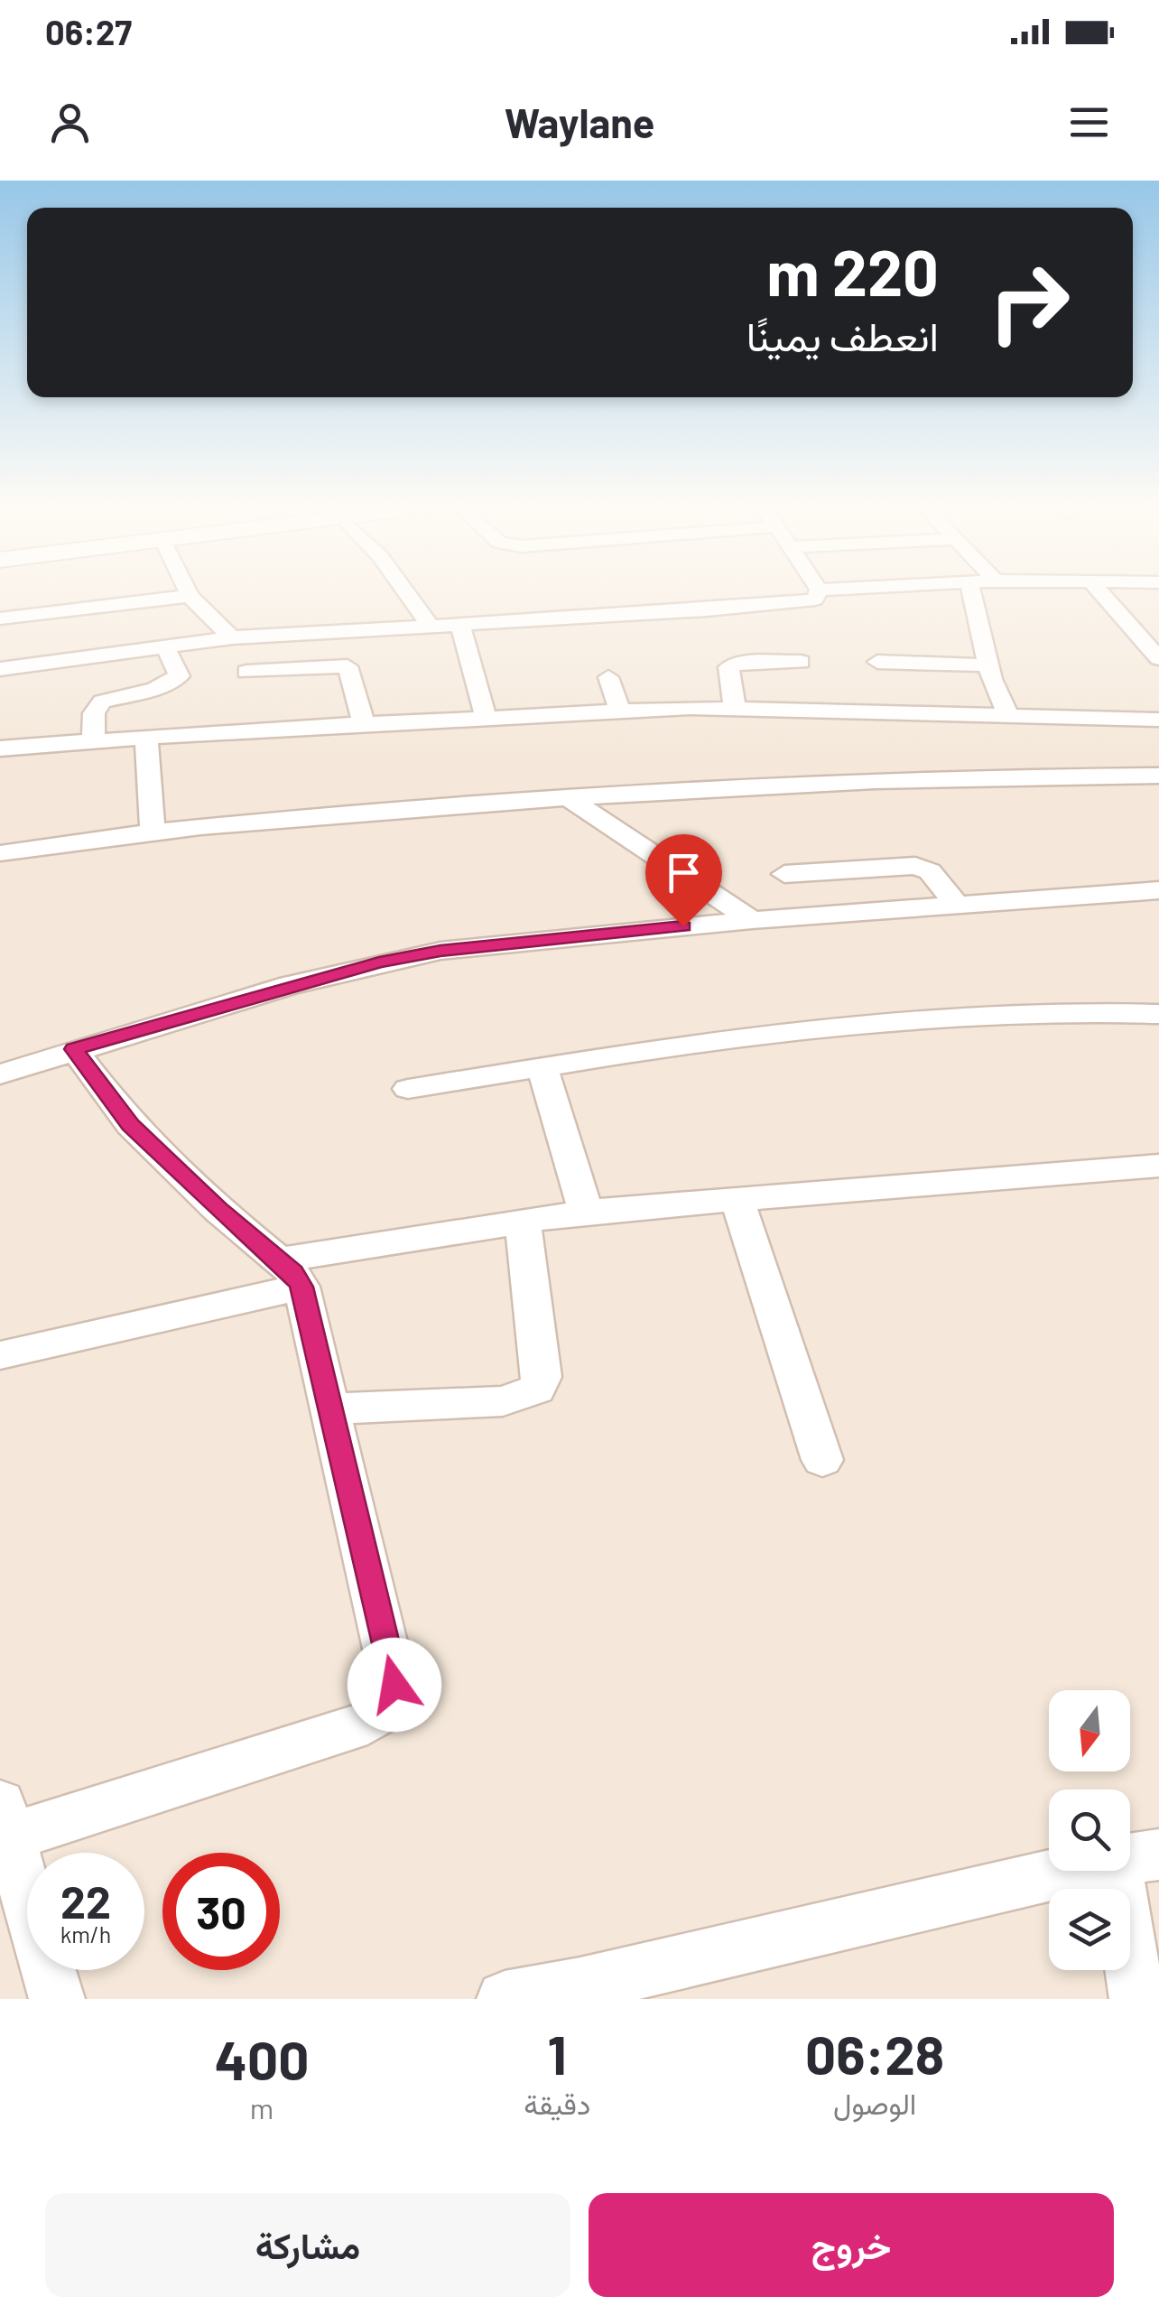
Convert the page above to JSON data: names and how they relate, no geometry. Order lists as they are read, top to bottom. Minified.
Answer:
{"north":"bottom","page":{"status":"06:27","header":"Waylane","turn":["220 m","انعطف يمينًا"],"speed":"22 km/h","limit":"30","eta":["06:28","الوصول","1","دقيقة","400","m"],"buttons":["خروج","مشاركة"]}}
